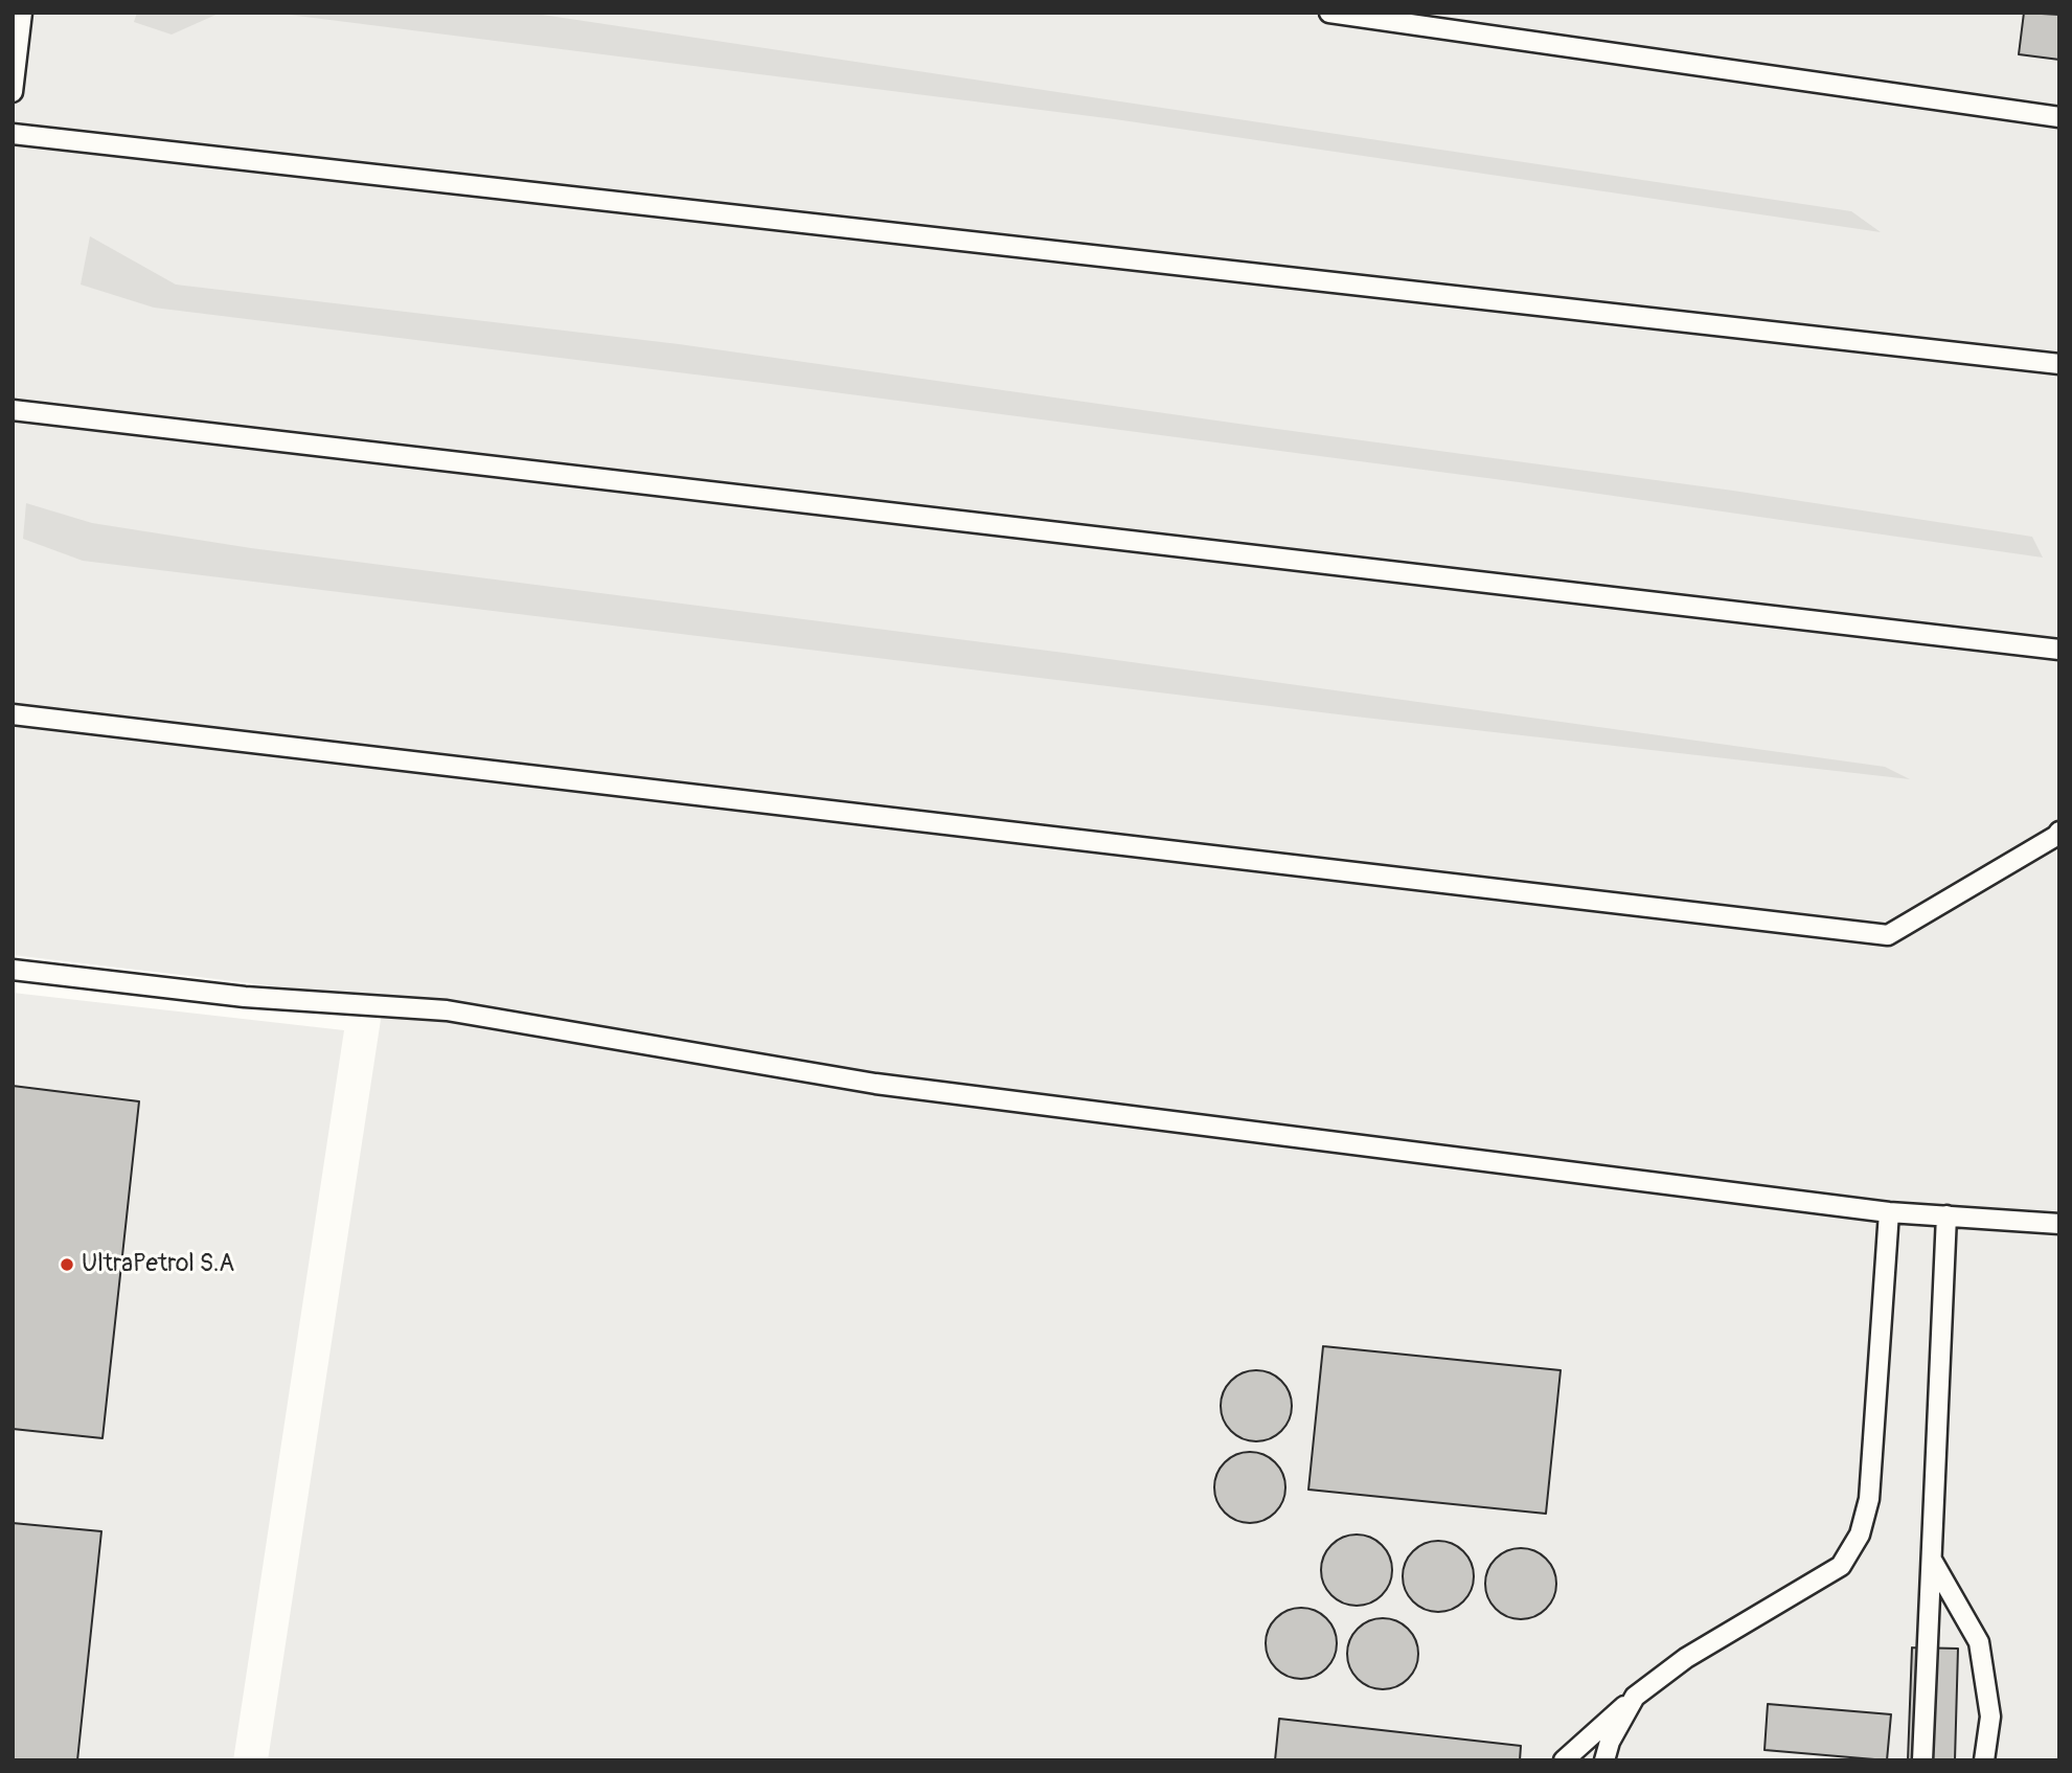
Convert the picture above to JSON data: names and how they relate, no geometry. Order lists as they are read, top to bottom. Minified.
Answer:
{"places":["UltraPetrol S.A"]}
